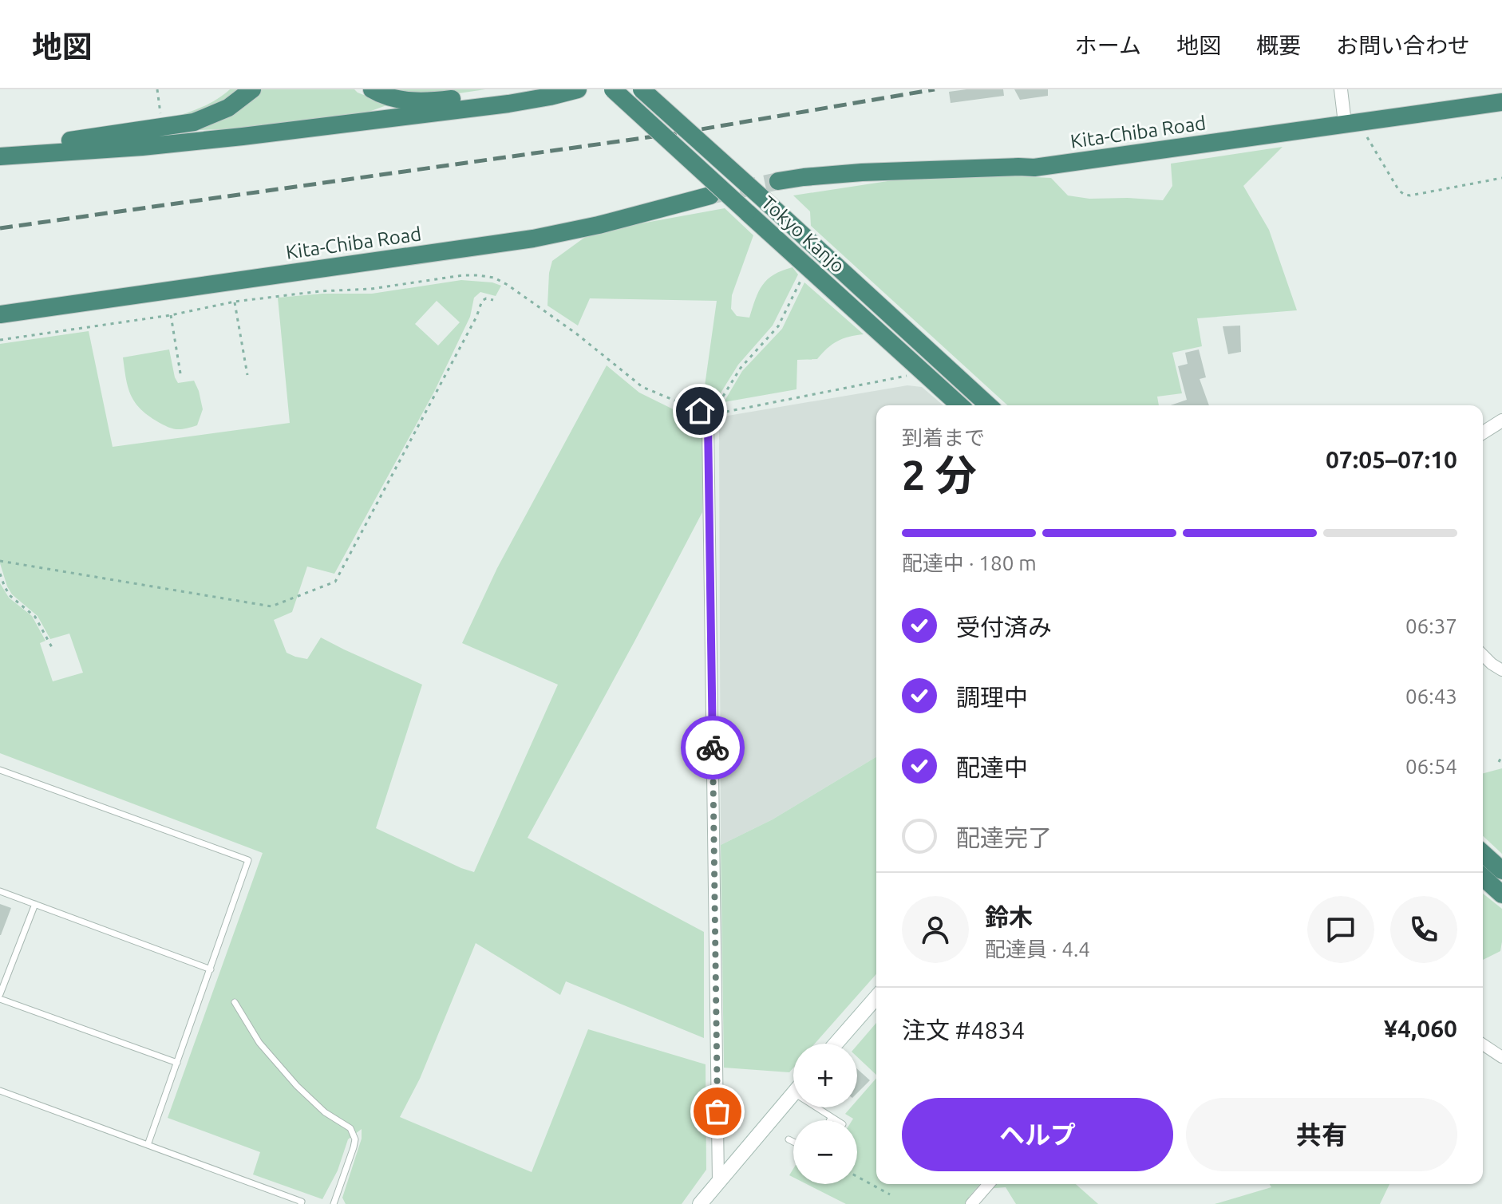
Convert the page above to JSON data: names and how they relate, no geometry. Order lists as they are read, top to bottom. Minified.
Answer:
{"streets":{"highway":["Kita-Chiba Road","Tokyo Kanjo"]},"page":{"header":"地図","nav":["ホーム","地図","概要","お問い合わせ"],"heading":["2 分","到着まで","07:05–07:10"],"panel":["鈴木","配達員 · 4.4","注文 #4834","¥4,060"],"bar":"配達中 · 180 m","list":[["受付済み","06:37"],["調理中","06:43"],["配達中","06:54"],"配達完了"],"map_buttons":["+","−"],"buttons":["ヘルプ","共有"]}}
